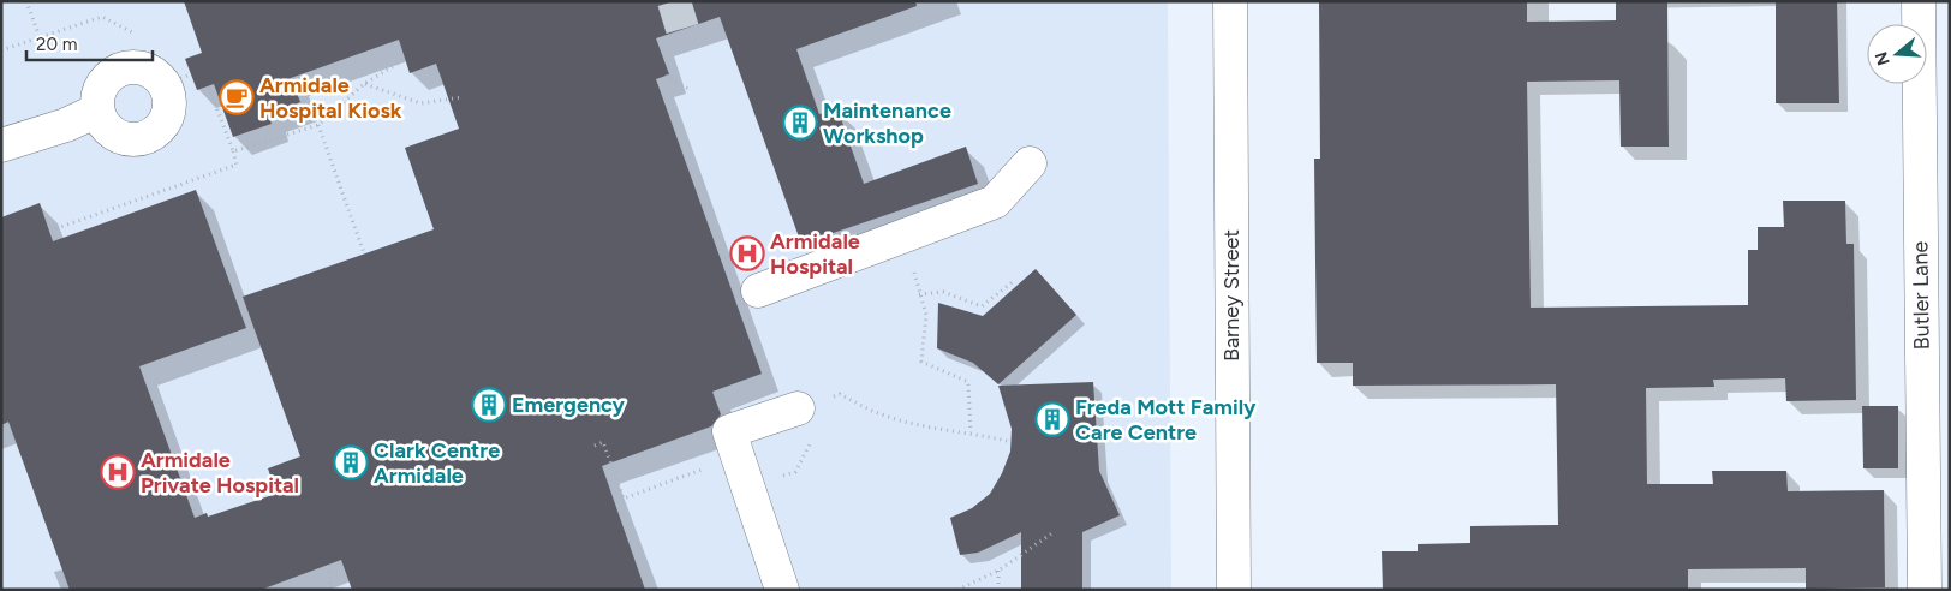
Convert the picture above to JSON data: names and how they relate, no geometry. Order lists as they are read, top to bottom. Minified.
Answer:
{"streets":{"street":["Barney Street","Butler Lane"]},"places":{"cafe":["Armidale Hospital Kiosk"],"building":["Maintenance Workshop","Emergency","Freda Mott Family Care Centre","Clark Centre Armidale"],"hospital":["Armidale Hospital","Armidale Private Hospital"]},"scale_bar":"20 m","north":"left"}
